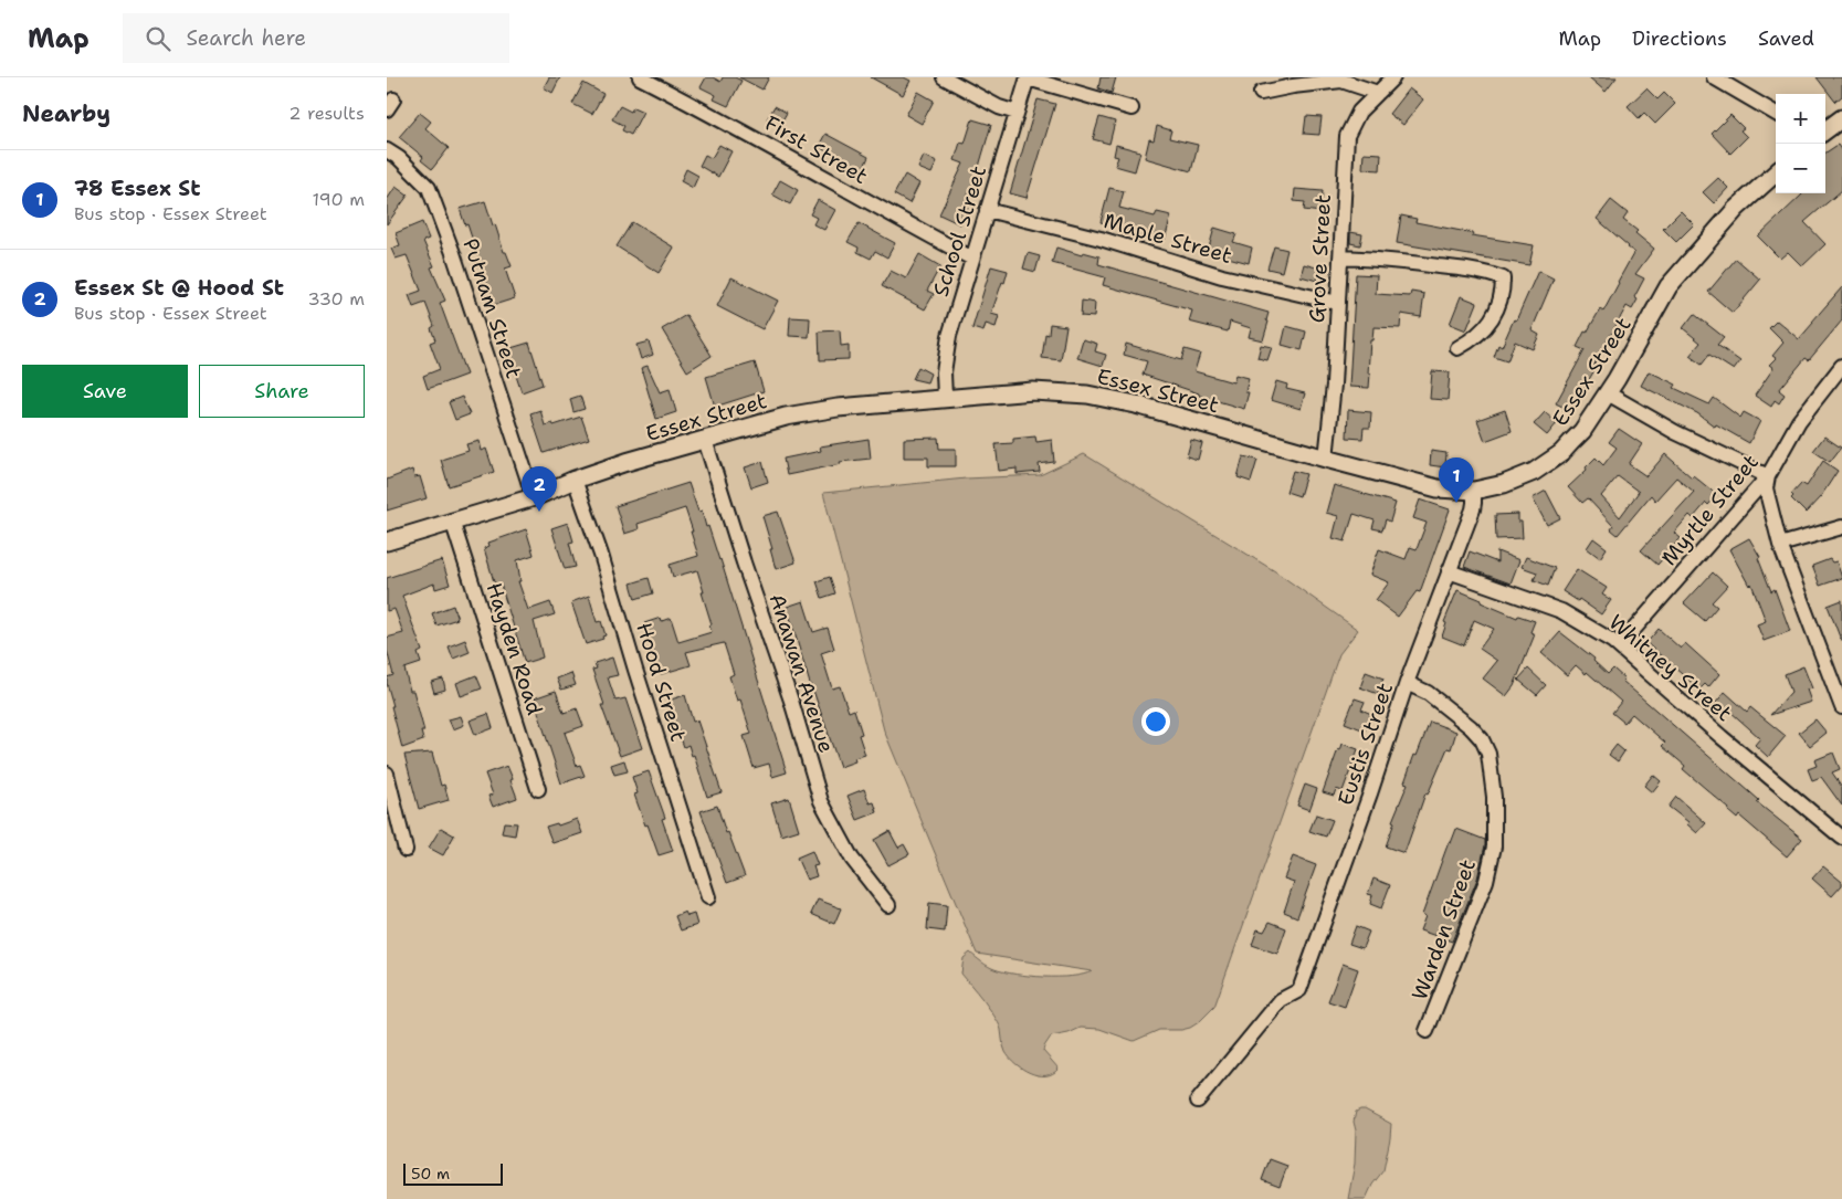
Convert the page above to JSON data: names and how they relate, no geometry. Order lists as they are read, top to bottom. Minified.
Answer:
{"streets":{"main road":["Essex Street"],"street":["First Street","School Street","Maple Street","Grove Street","Putnam Street","Myrtle Street","Hayden Road","Whitney Street","Anawan Avenue","Hood Street","Eustis Street","Warden Street"]},"crossings":[["First Street","School Street"],["School Street","Maple Street"],["School Street","Essex Street"],["Maple Street","Grove Street"],["Grove Street","Essex Street"],["Putnam Street","Essex Street"],["Essex Street","Hayden Road"],["Essex Street","Anawan Avenue"],["Essex Street","Hood Street"],["Essex Street","Eustis Street"],["Myrtle Street","Whitney Street"],["Whitney Street","Eustis Street"],["Eustis Street","Warden Street"]],"scale_bar":"50 m","page":{"header":"Map","search":"Search here","nav":["Map","Directions","Saved"],"heading":["Nearby","2 results"],"map_buttons":["+","−"],"list":[{"mark":"1","name":"78 Essex St","note":"Bus stop · Essex Street","value":"190 m"},{"mark":"2","name":"Essex St @ Hood St","note":"Bus stop · Essex Street","value":"330 m"}],"buttons":["Save","Share"],"pins":["1","2"],"scale":"50 m"}}
